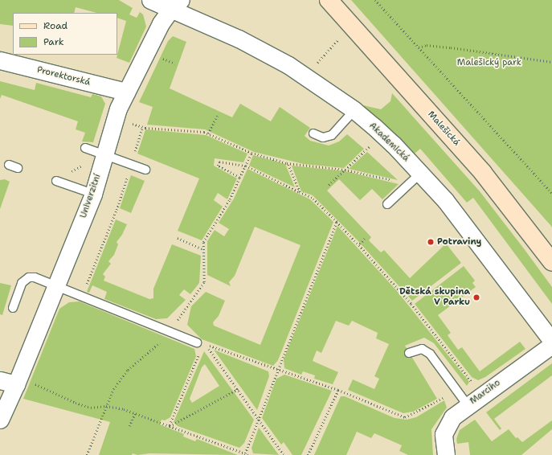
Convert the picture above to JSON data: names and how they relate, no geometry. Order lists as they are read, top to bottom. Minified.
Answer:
{"streets":{"street":["Prorektorská","Malešická","Akademická","Univerzitní","Marciho"]},"crossings":[["Prorektorská","Univerzitní"],["Akademická","Univerzitní"]],"parks":["Malešický park"],"places":["Potraviny","Dětská skupina V Parku"],"legend":["Road","Park"]}
